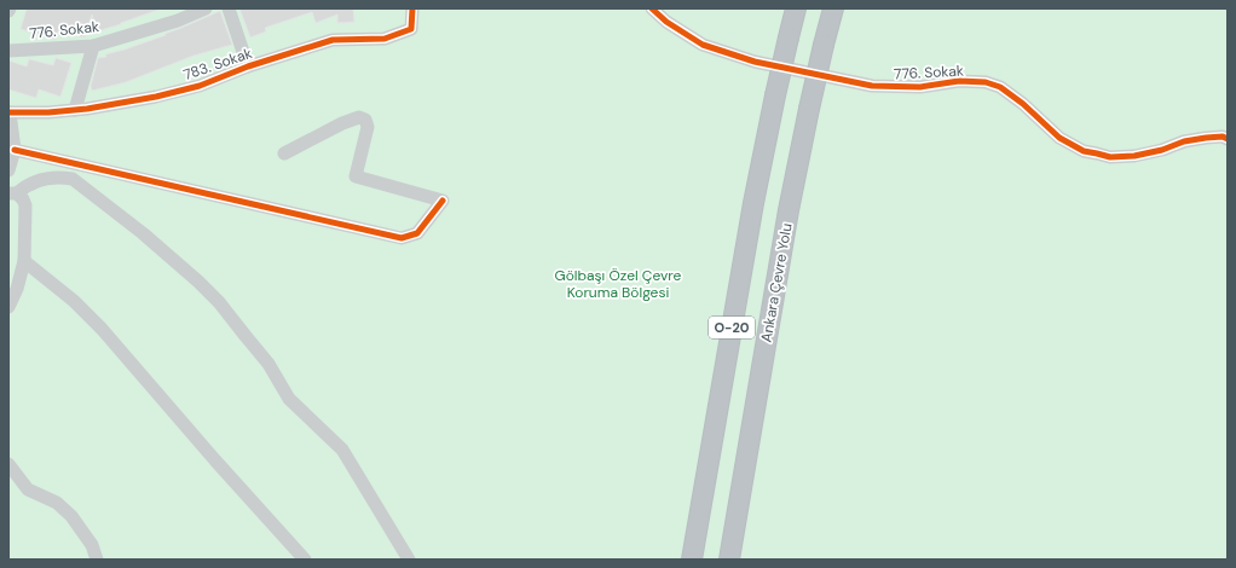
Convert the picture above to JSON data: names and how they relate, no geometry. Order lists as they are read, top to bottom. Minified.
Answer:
{"streets":{"highway":["Ankara Çevre Yolu","O-20"],"street":["776. Sokak","783. Sokak"]},"parks":["Gölbaşı Özel Çevre Koruma Bölgesi"]}
